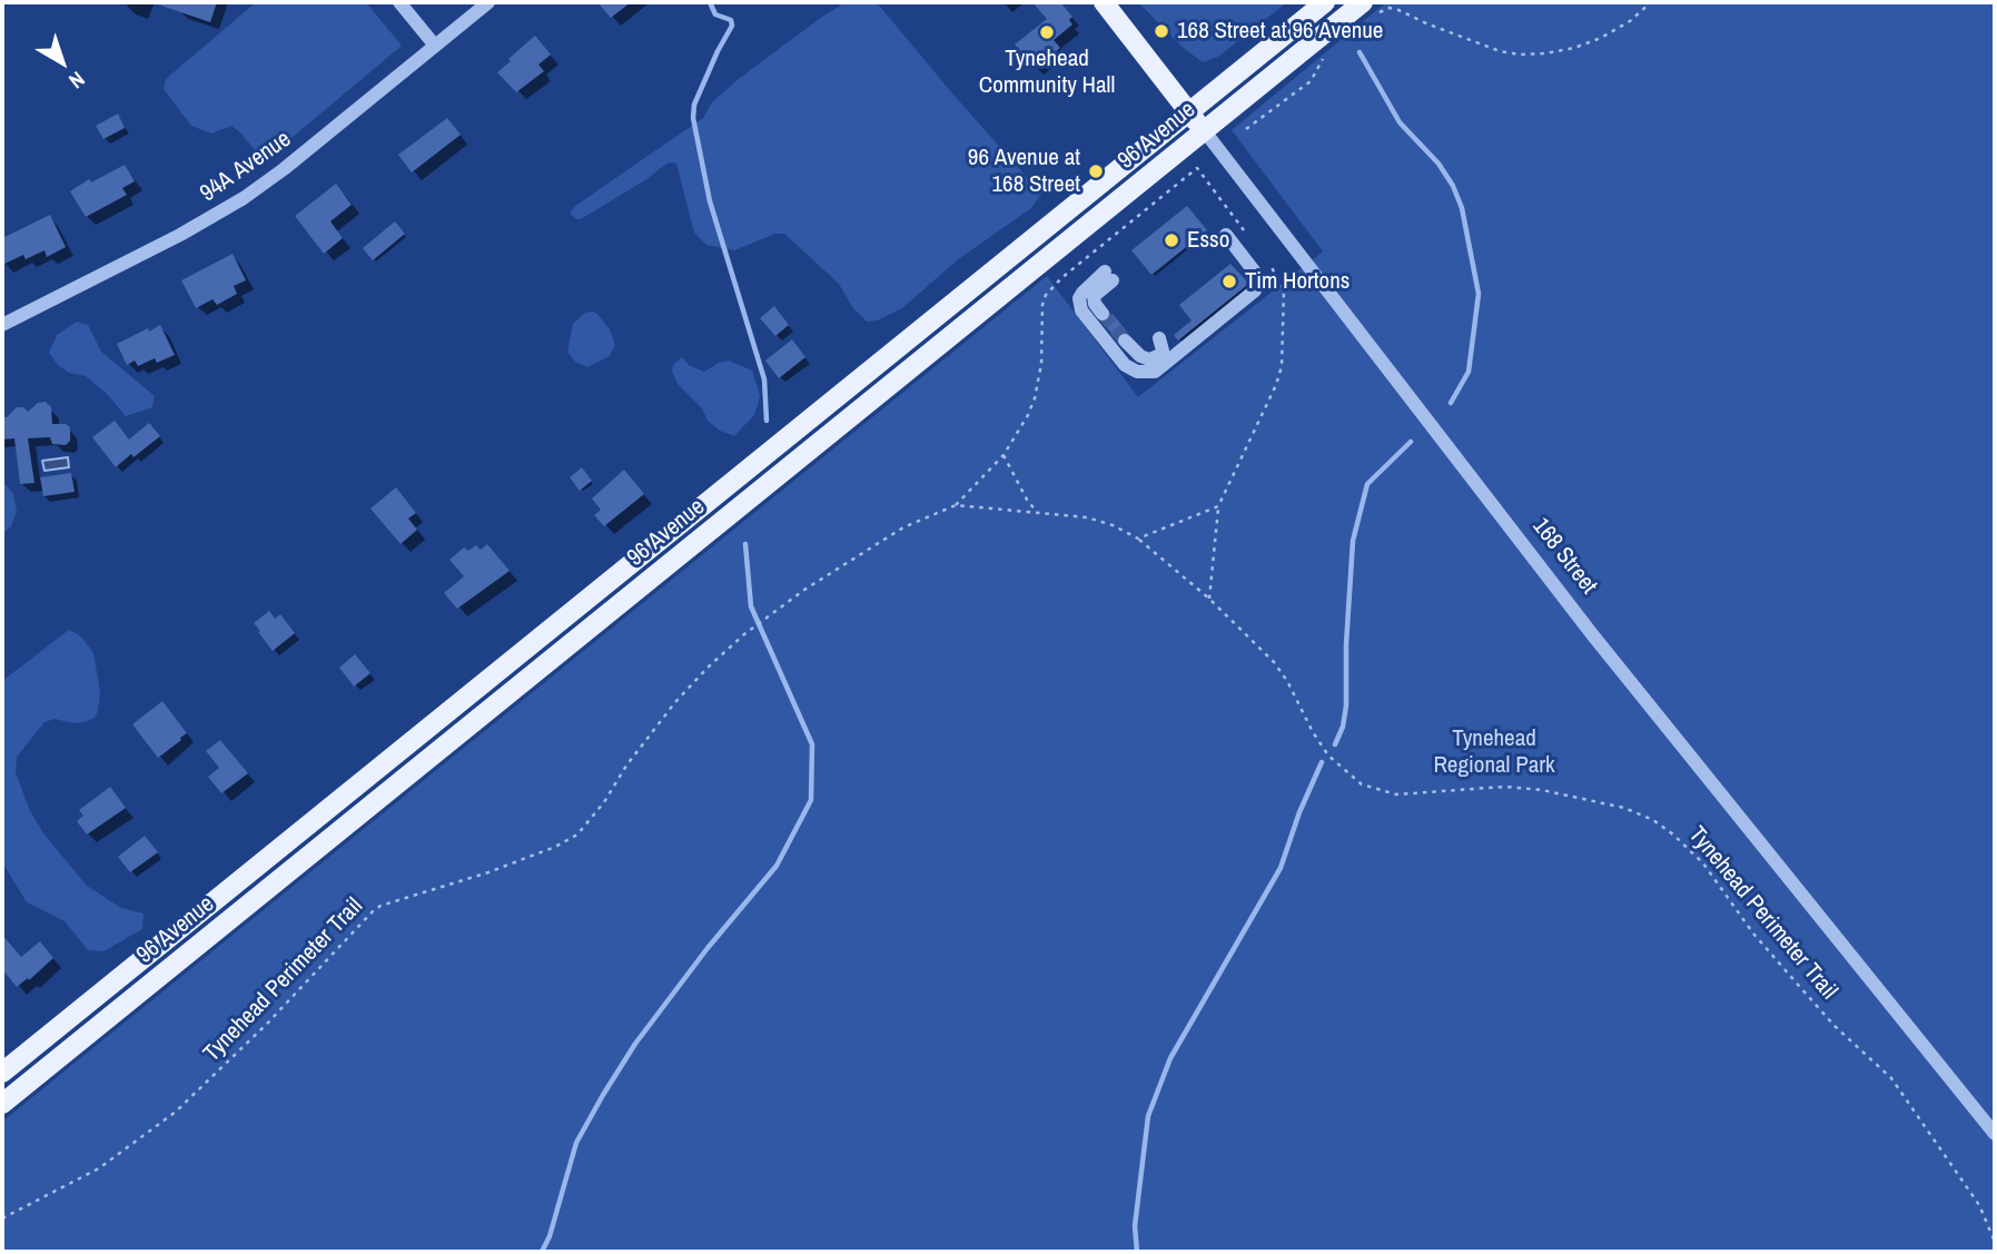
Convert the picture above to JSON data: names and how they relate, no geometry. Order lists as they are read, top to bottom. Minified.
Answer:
{"streets":{"main road":["96 Avenue","168 Street"],"street":["94A Avenue"],"path":["Tynehead Perimeter Trail"]},"crossings":[["96 Avenue","168 Street"]],"parks":["Tynehead Regional Park"],"places":["168 Street at 96 Avenue","Tynehead Community Hall","96 Avenue at 168 Street","Esso","Tim Hortons"],"north":"bottom right"}
